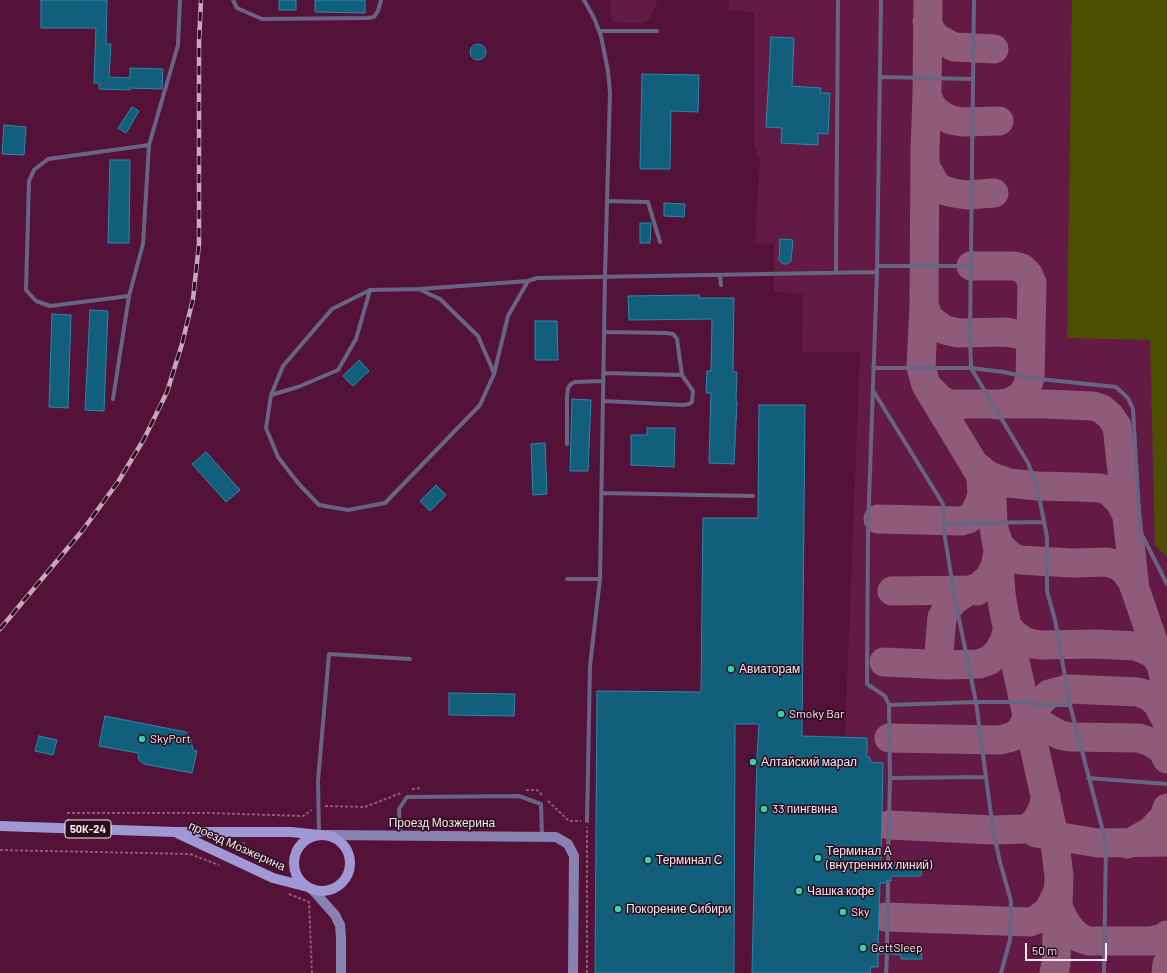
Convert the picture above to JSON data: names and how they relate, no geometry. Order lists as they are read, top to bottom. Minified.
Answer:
{"streets":{"main road":["Проезд Мозжерина","50К-24","проезд Мозжерина"]},"crossings":[["Проезд Мозжерина","проезд Мозжерина"]],"places":["Авиаторам","Smoky Bar","SkyPort","Алтайский марал","33 пингвина","Терминал А (внутренних линий)","Терминал С","Чашка кофе","Покорение Сибири","Sky","GettSleep"],"scale_bar":"50 m"}
